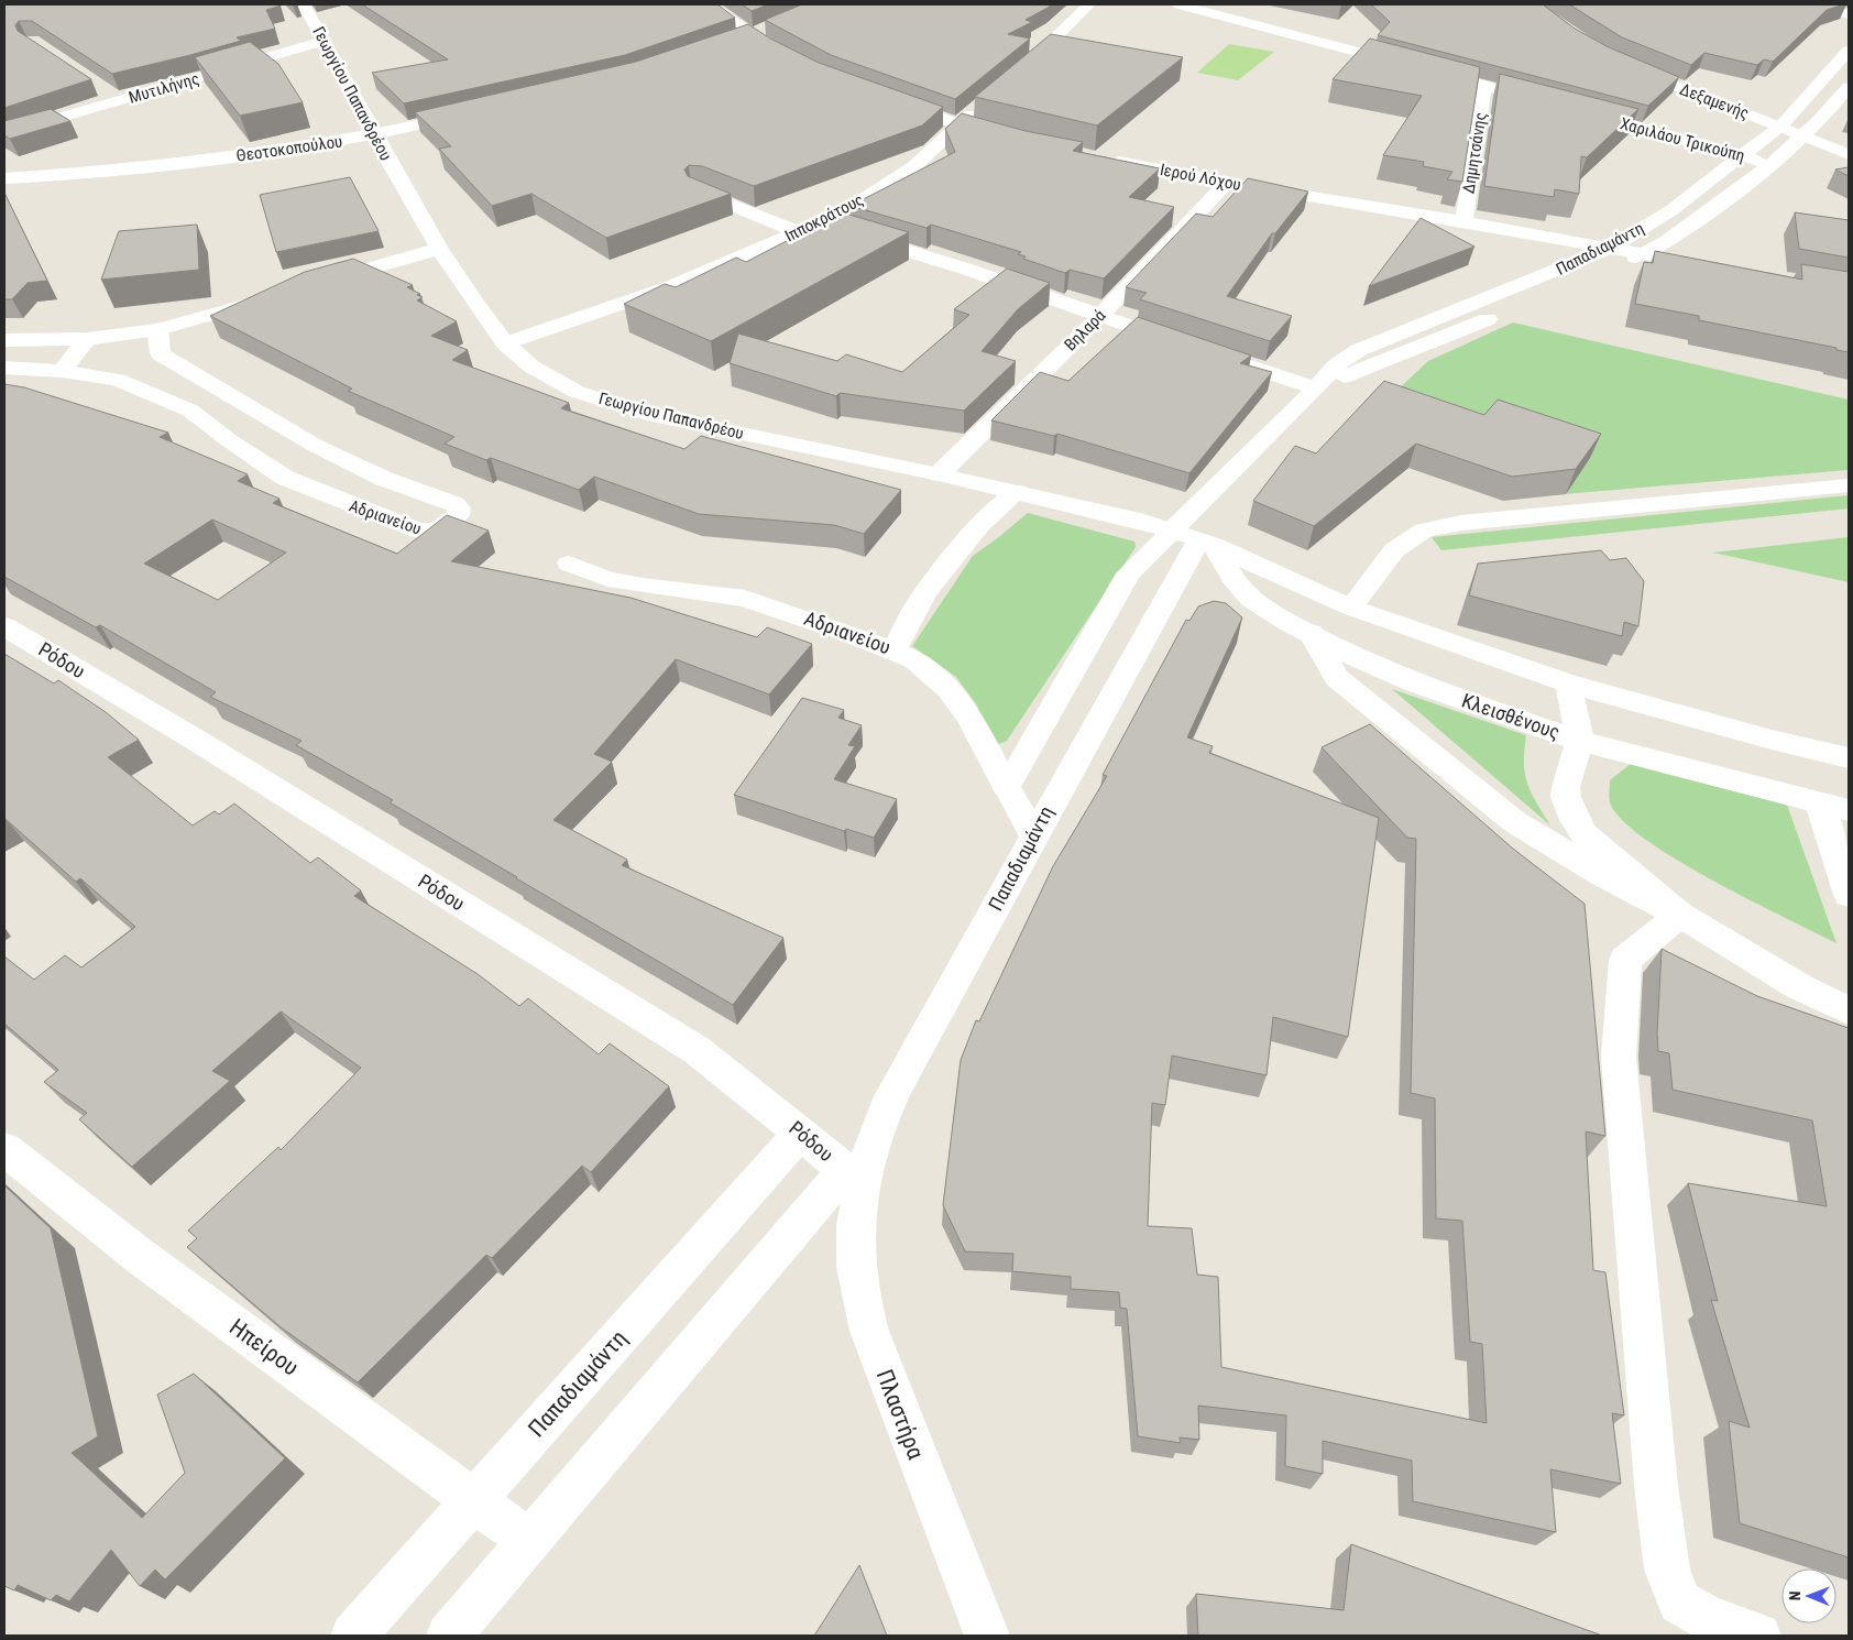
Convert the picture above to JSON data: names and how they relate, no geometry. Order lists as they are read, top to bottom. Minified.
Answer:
{"streets":{"street":["Μυτιλήνης","Γεωργίου Παπανδρέου","Δεξαμενής","Χαριλάου Τρικούπη","Θεοτοκοπούλου","Δημητσάνης","Ιερού Λόχου","Ιπποκράτους","Παπαδιαμάντη","Βηλαρά","Αδριανείου","Ρόδου","Κλεισθένους","Ηπείρου","Πλαστήρα"]},"crossings":[["Μυτιλήνης","Γεωργίου Παπανδρέου"],["Γεωργίου Παπανδρέου","Θεοτοκοπούλου"],["Γεωργίου Παπανδρέου","Ιπποκράτους"],["Γεωργίου Παπανδρέου","Παπαδιαμάντη"],["Γεωργίου Παπανδρέου","Βηλαρά"],["Δεξαμενής","Παπαδιαμάντη"],["Χαριλάου Τρικούπη","Παπαδιαμάντη"],["Δημητσάνης","Ιερού Λόχου"],["Ιερού Λόχου","Παπαδιαμάντη"],["Ιερού Λόχου","Βηλαρά"],["Παπαδιαμάντη","Αδριανείου"],["Παπαδιαμάντη","Ρόδου"],["Παπαδιαμάντη","Κλεισθένους"],["Παπαδιαμάντη","Ηπείρου"],["Παπαδιαμάντη","Πλαστήρα"],["Ρόδου","Πλαστήρα"]],"north":"left"}
